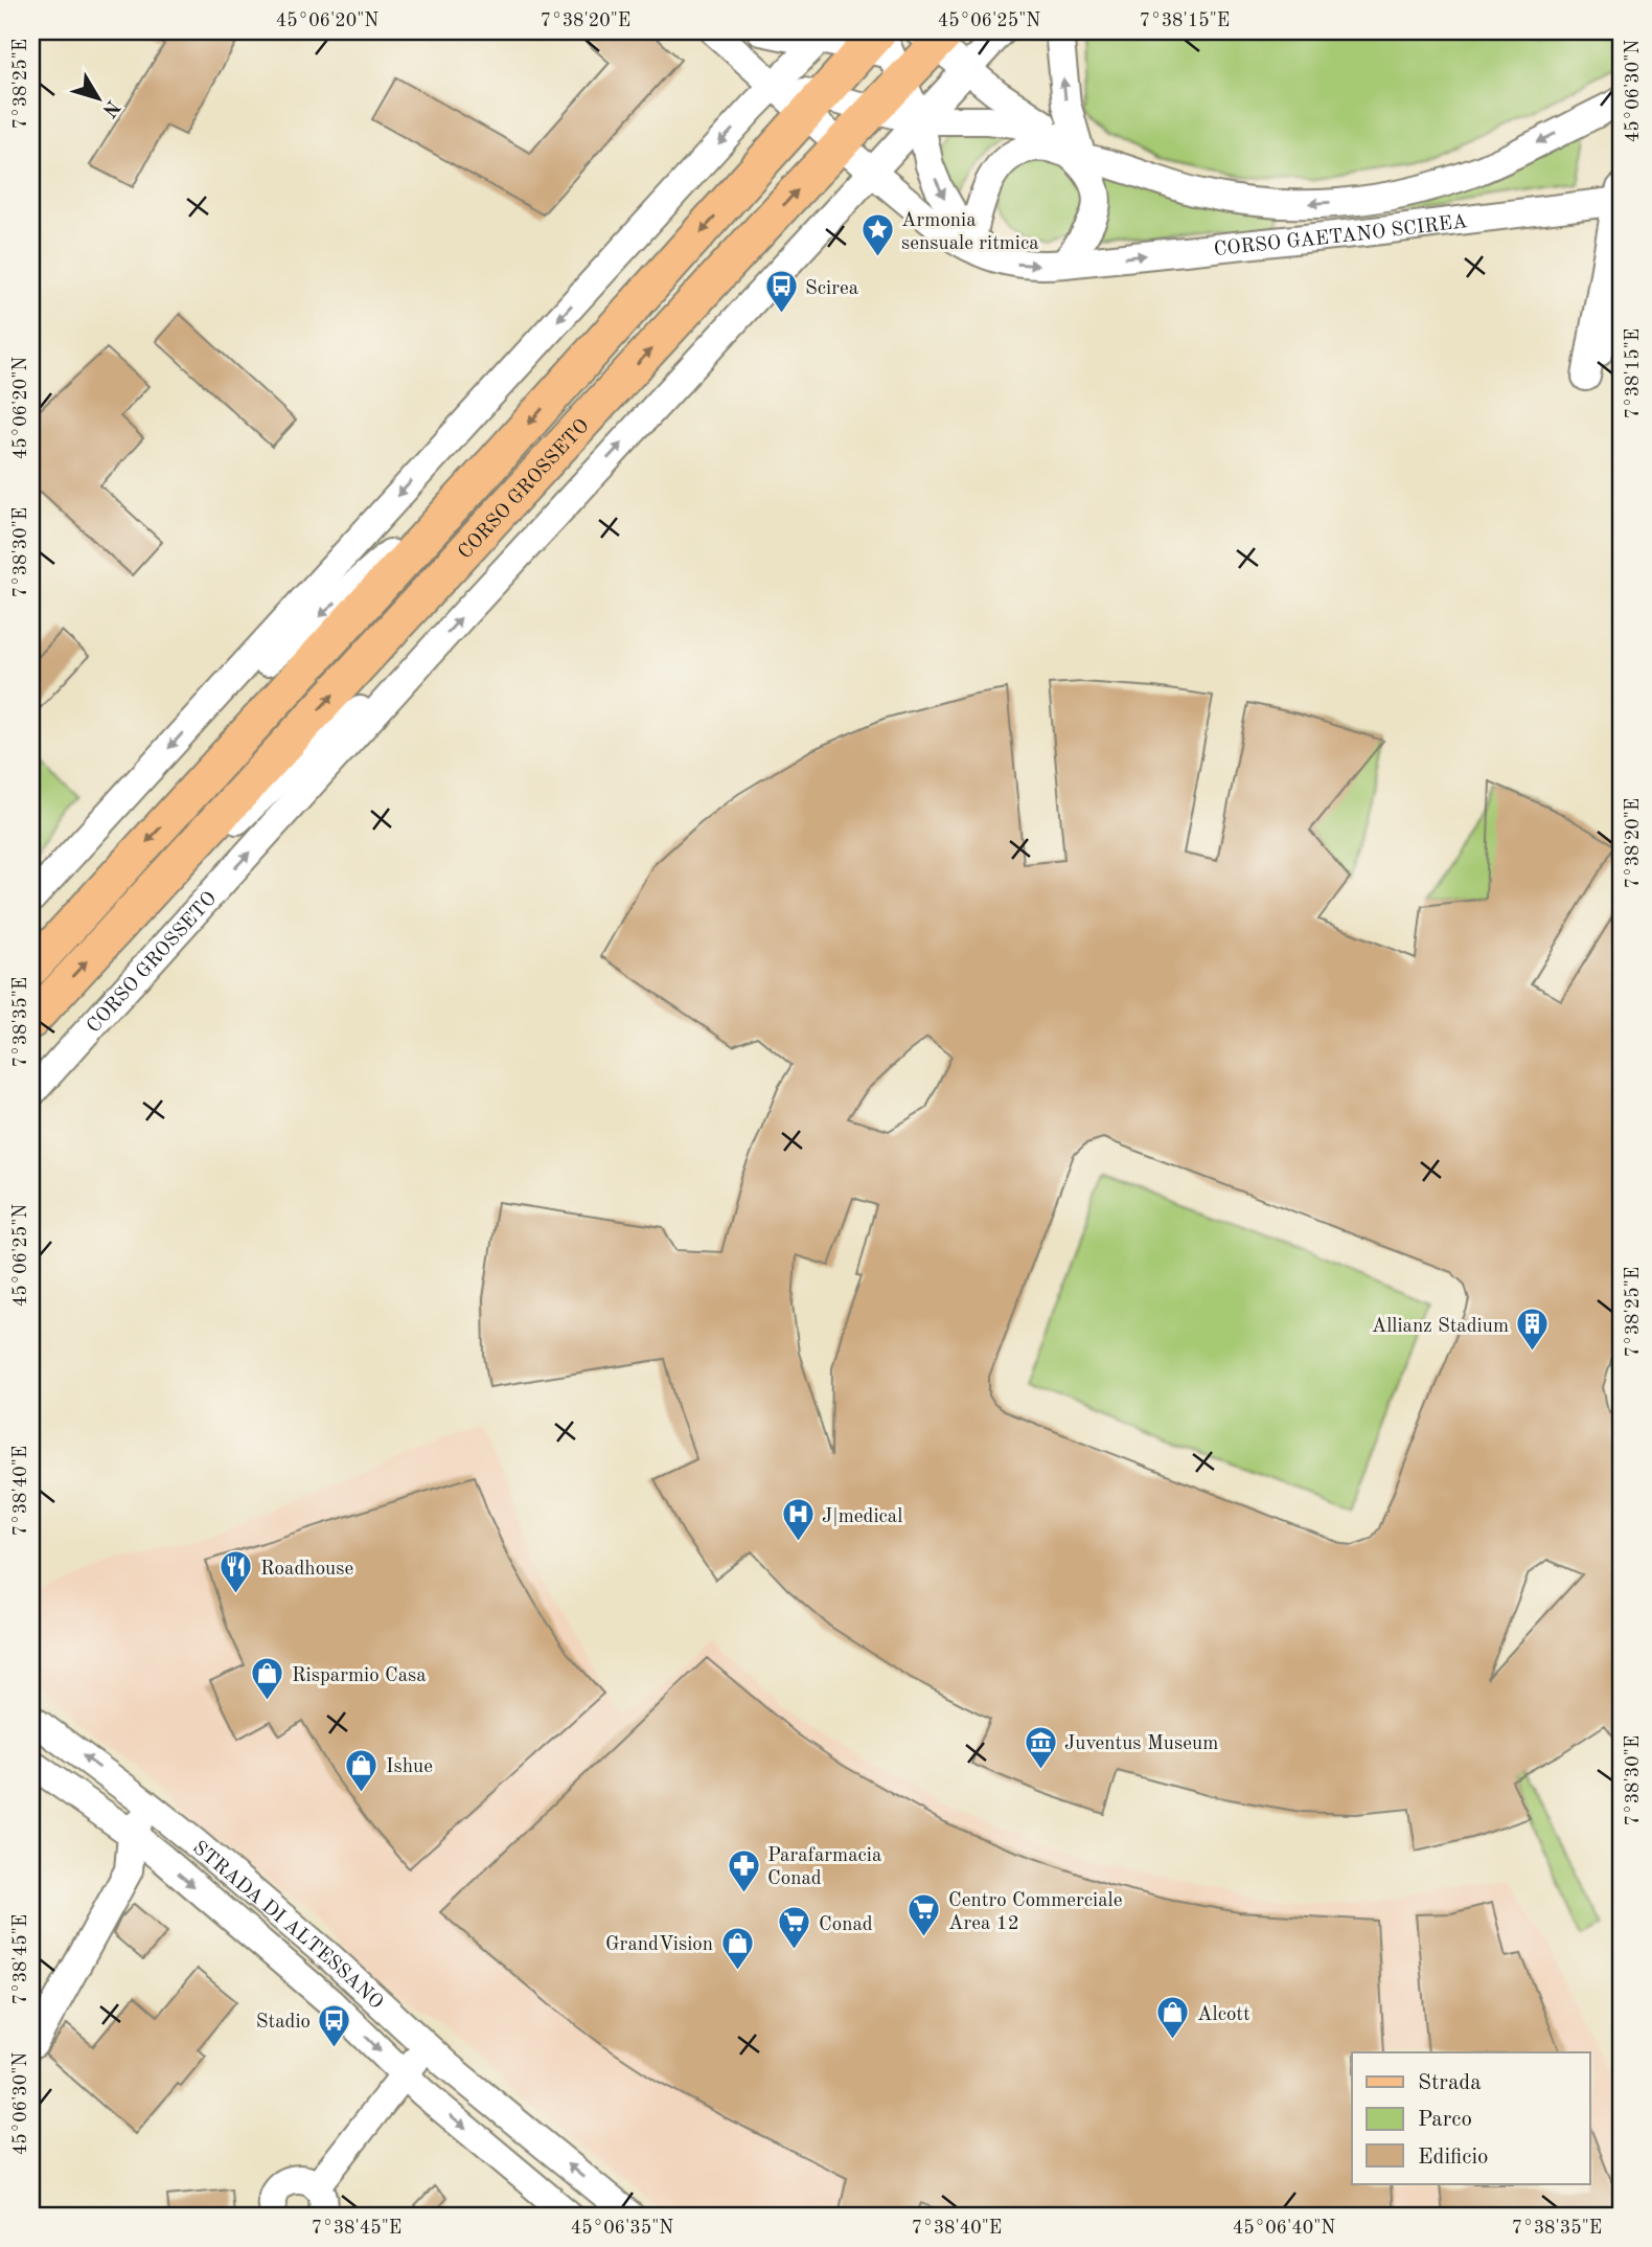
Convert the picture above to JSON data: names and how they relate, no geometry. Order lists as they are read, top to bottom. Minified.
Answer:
{"streets":{"main road":["CORSO GROSSETO"],"street":["CORSO GAETANO SCIREA","STRADA DI ALTESSANO"]},"crossings":[["CORSO GAETANO SCIREA","CORSO GROSSETO"]],"places":{"place":["Armonia sensuale ritmica"],"bus stop":["Scirea","Stadio"],"building":["Allianz Stadium"],"hospital":["J|medical"],"restaurant":["Roadhouse"],"shop":["Risparmio Casa","Ishue","GrandVision","Alcott"],"museum":["Juventus Museum"],"pharmacy":["Parafarmacia Conad"],"supermarket":["Centro Commerciale Area 12","Conad"]},"legend":["Strada","Parco","Edificio"],"north":"bottom right","coordinates":["45°06'20\"N","7°38'20\"E","45°06'25\"N","7°38'15\"E","7°38'25\"E","45°06'30\"N","7°38'30\"E","7°38'35\"E","7°38'40\"E","7°38'45\"E","45°06'35\"N","45°06'40\"N"]}
